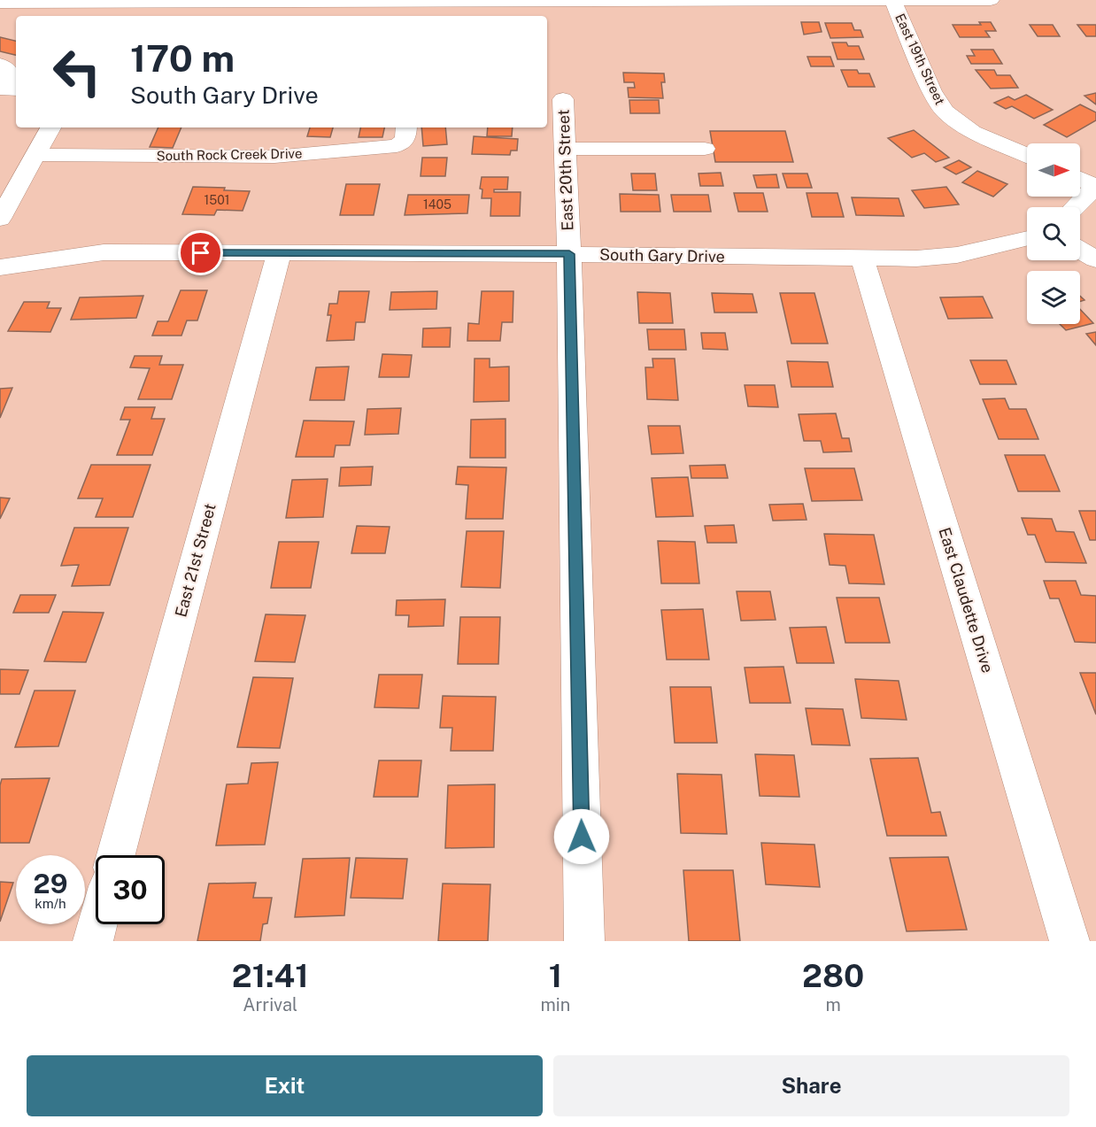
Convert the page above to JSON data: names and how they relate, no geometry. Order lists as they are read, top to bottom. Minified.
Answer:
{"streets":{"street":["East 19th Street","South Rock Creek Drive","East 20th Street","South Gary Drive","East 21st Street","East Claudette Drive"]},"crossings":[["East 20th Street","South Gary Drive"],["South Gary Drive","East 21st Street"],["South Gary Drive","East Claudette Drive"]],"house_numbers":["1501","1405"],"north":"right","page":{"turn":["170 m","South Gary Drive"],"speed":"29 km/h","limit":"30","eta":["21:41","Arrival","1","min","280","m"],"buttons":["Exit","Share"]}}
